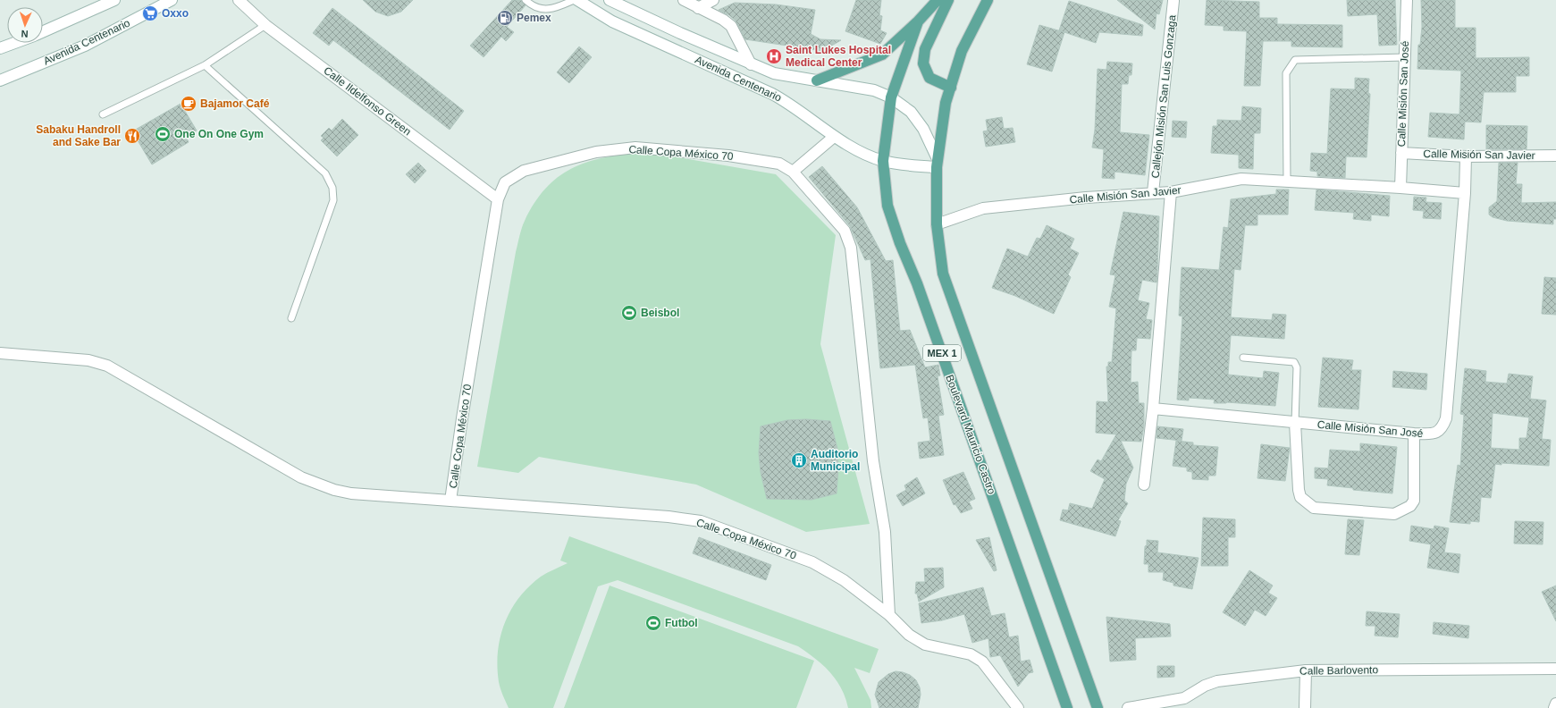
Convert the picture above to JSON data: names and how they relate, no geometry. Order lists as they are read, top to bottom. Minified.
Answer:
{"streets":{"main road":["MEX 1","Boulevard Mauricio Castro"],"street":["Avenida Centenario","Calle Misión San José","Callejón Misión San Luis Gonzaga","Calle Ildelfonso Green","Calle Copa México 70","Calle Misión San Javier","Calle Barlovento"]},"crossings":[["Avenida Centenario","MEX 1"],["Avenida Centenario","Boulevard Mauricio Castro"],["Calle Misión San José","Calle Misión San Javier"],["Callejón Misión San Luis Gonzaga","Calle Misión San Javier"],["Calle Ildelfonso Green","Calle Copa México 70"],["Calle Misión San Javier","MEX 1"]],"places":{"supermarket":["Oxxo"],"fuel station":["Pemex"],"hospital":["Saint Lukes Hospital Medical Center"],"cafe":["Bajamor Café"],"sports":["One On One Gym","Beisbol","Futbol"],"restaurant":["Sabaku Handroll and Sake Bar"],"building":["Auditorio Municipal"]},"north":"bottom"}
